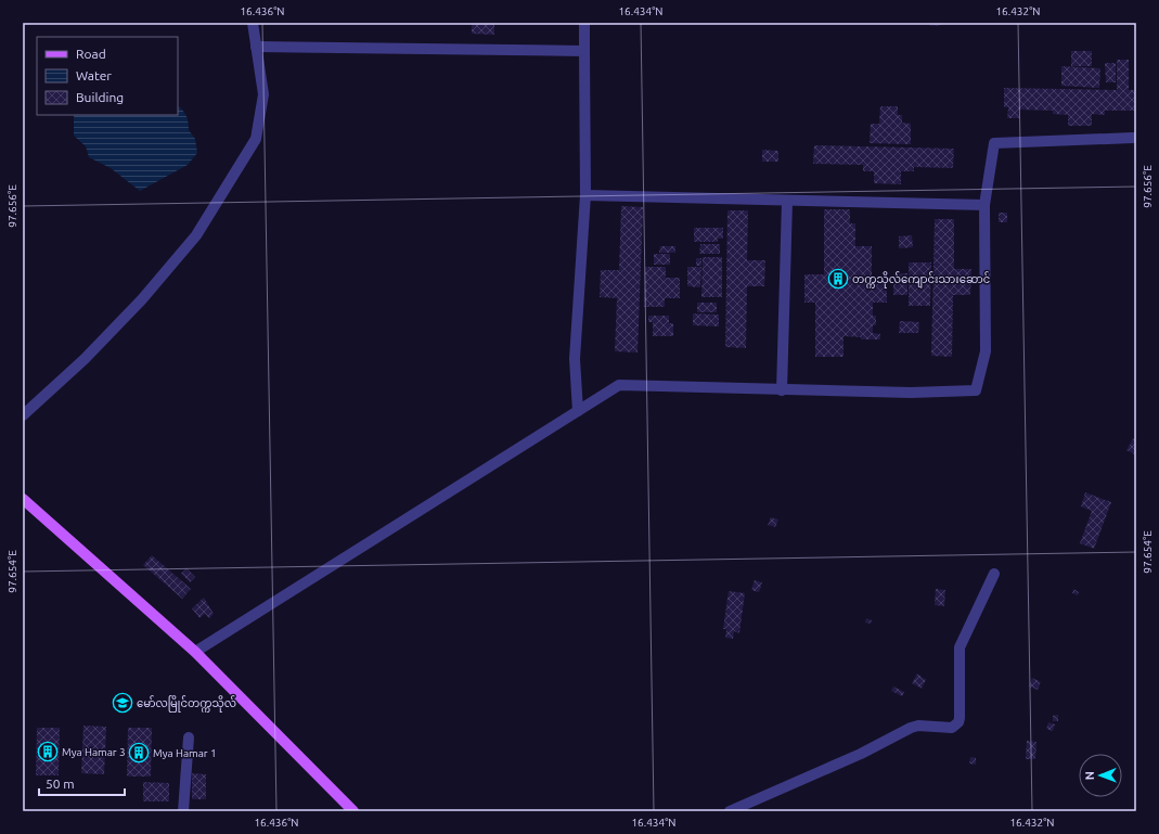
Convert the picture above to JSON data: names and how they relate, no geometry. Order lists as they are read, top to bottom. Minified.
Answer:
{"places":{"building":["တက္ကသိုလ်ကျောင်းသားဆောင်","Mya Hamar 3","Mya Hamar 1"],"school or university":["မော်လမြိုင်တက္ကသိုလ်"]},"legend":["Road","Water","Building"],"scale_bar":"50 m","north":"left","coordinates":["16.436°N","16.434°N","16.432°N","97.656°E","97.654°E"]}
